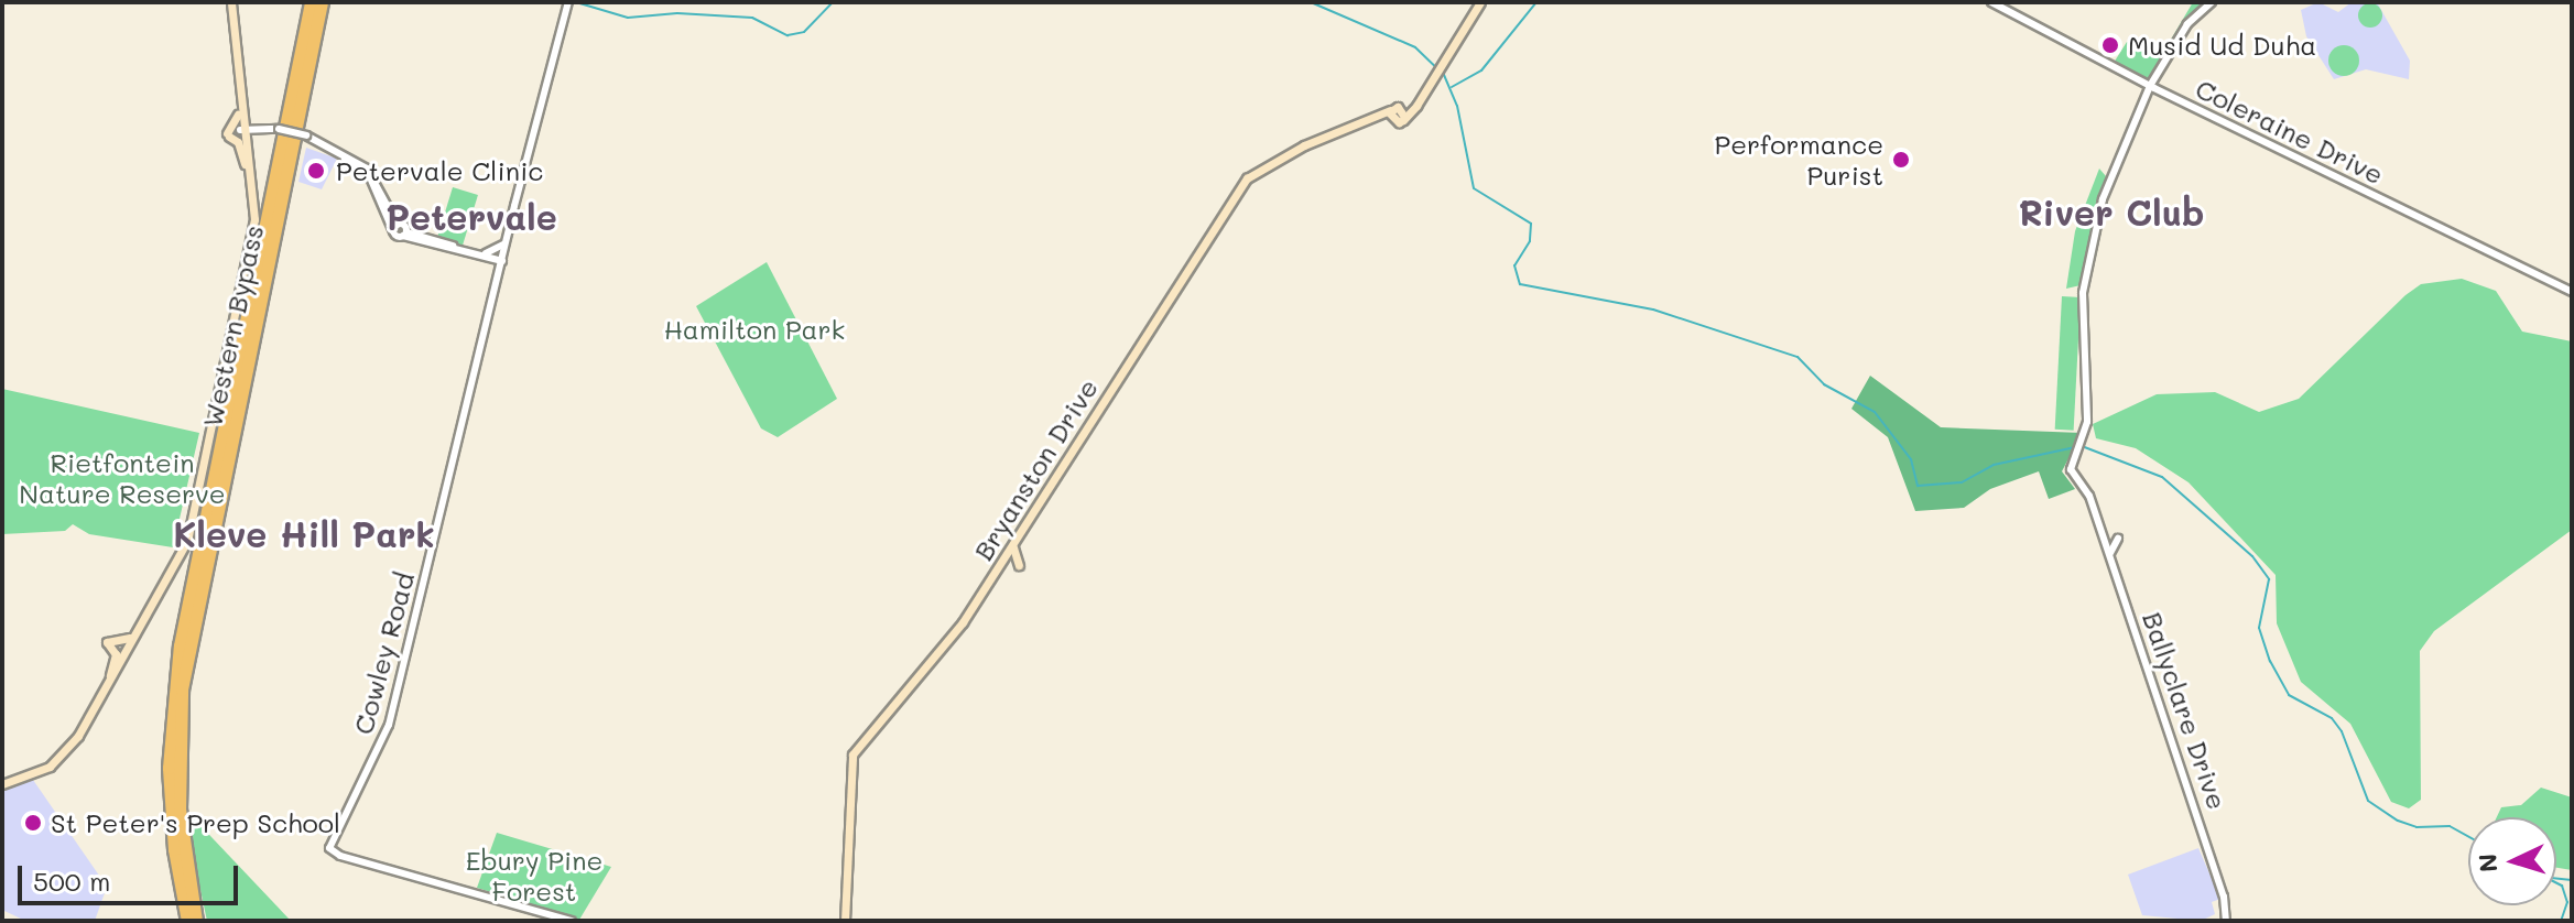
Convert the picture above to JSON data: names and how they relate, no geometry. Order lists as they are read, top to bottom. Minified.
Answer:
{"streets":{"highway":["Western Bypass"],"main road":["Bryanston Drive"],"street":["Coleraine Drive","Cowley Road","Ballyclare Drive"]},"crossings":[["Coleraine Drive","Ballyclare Drive"]],"districts":["River Club","Petervale","Kleve Hill Park"],"parks":["Hamilton Park","Rietfontein Nature Reserve","Ebury Pine Forest"],"places":["Musid Ud Duha","Performance Purist","Petervale Clinic","St Peter's Prep School"],"scale_bar":"500 m","north":"left"}
